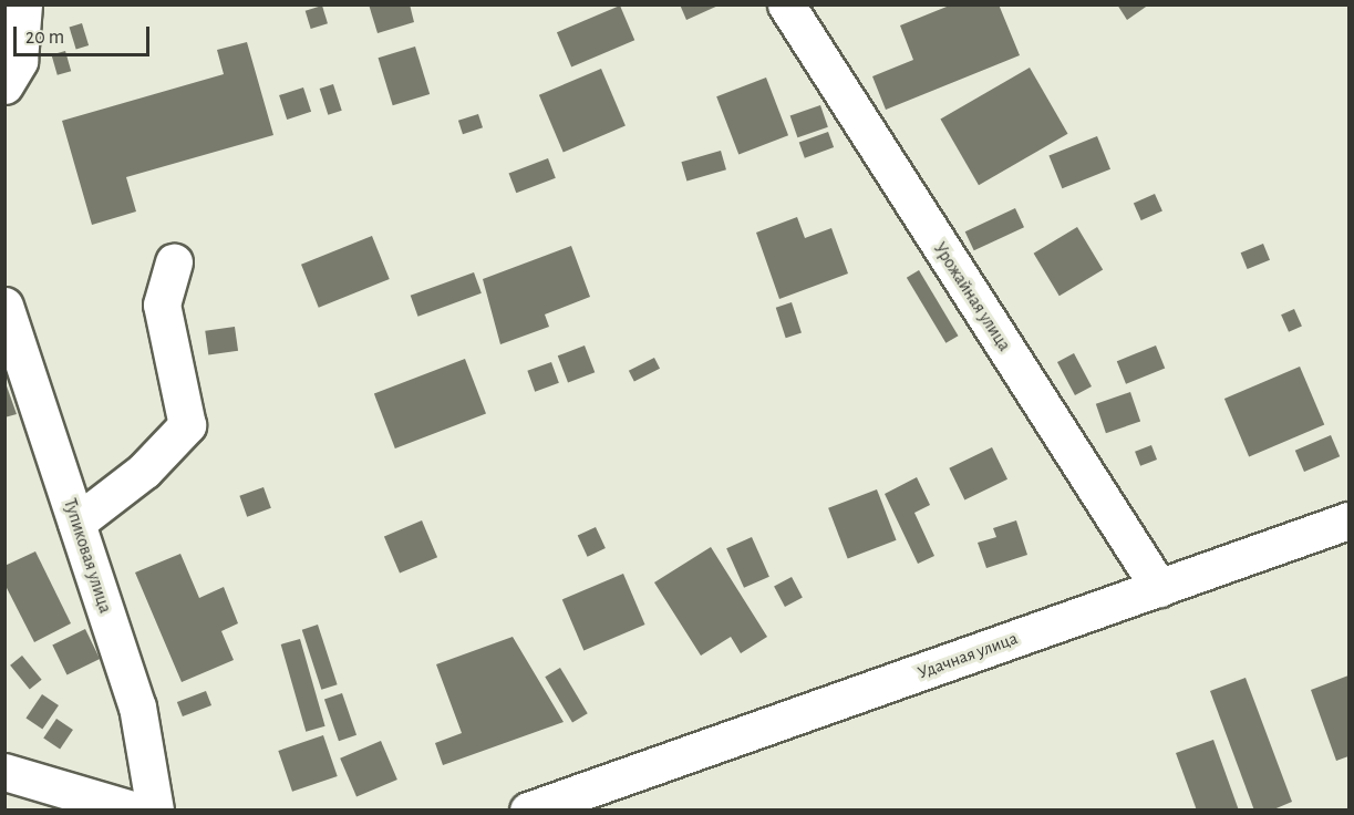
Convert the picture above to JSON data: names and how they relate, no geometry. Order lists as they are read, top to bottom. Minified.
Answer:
{"streets":{"street":["Урожайная улица","Тупиковая улица","Удачная улица"]},"crossings":[["Урожайная улица","Удачная улица"]],"scale_bar":"20 m"}
